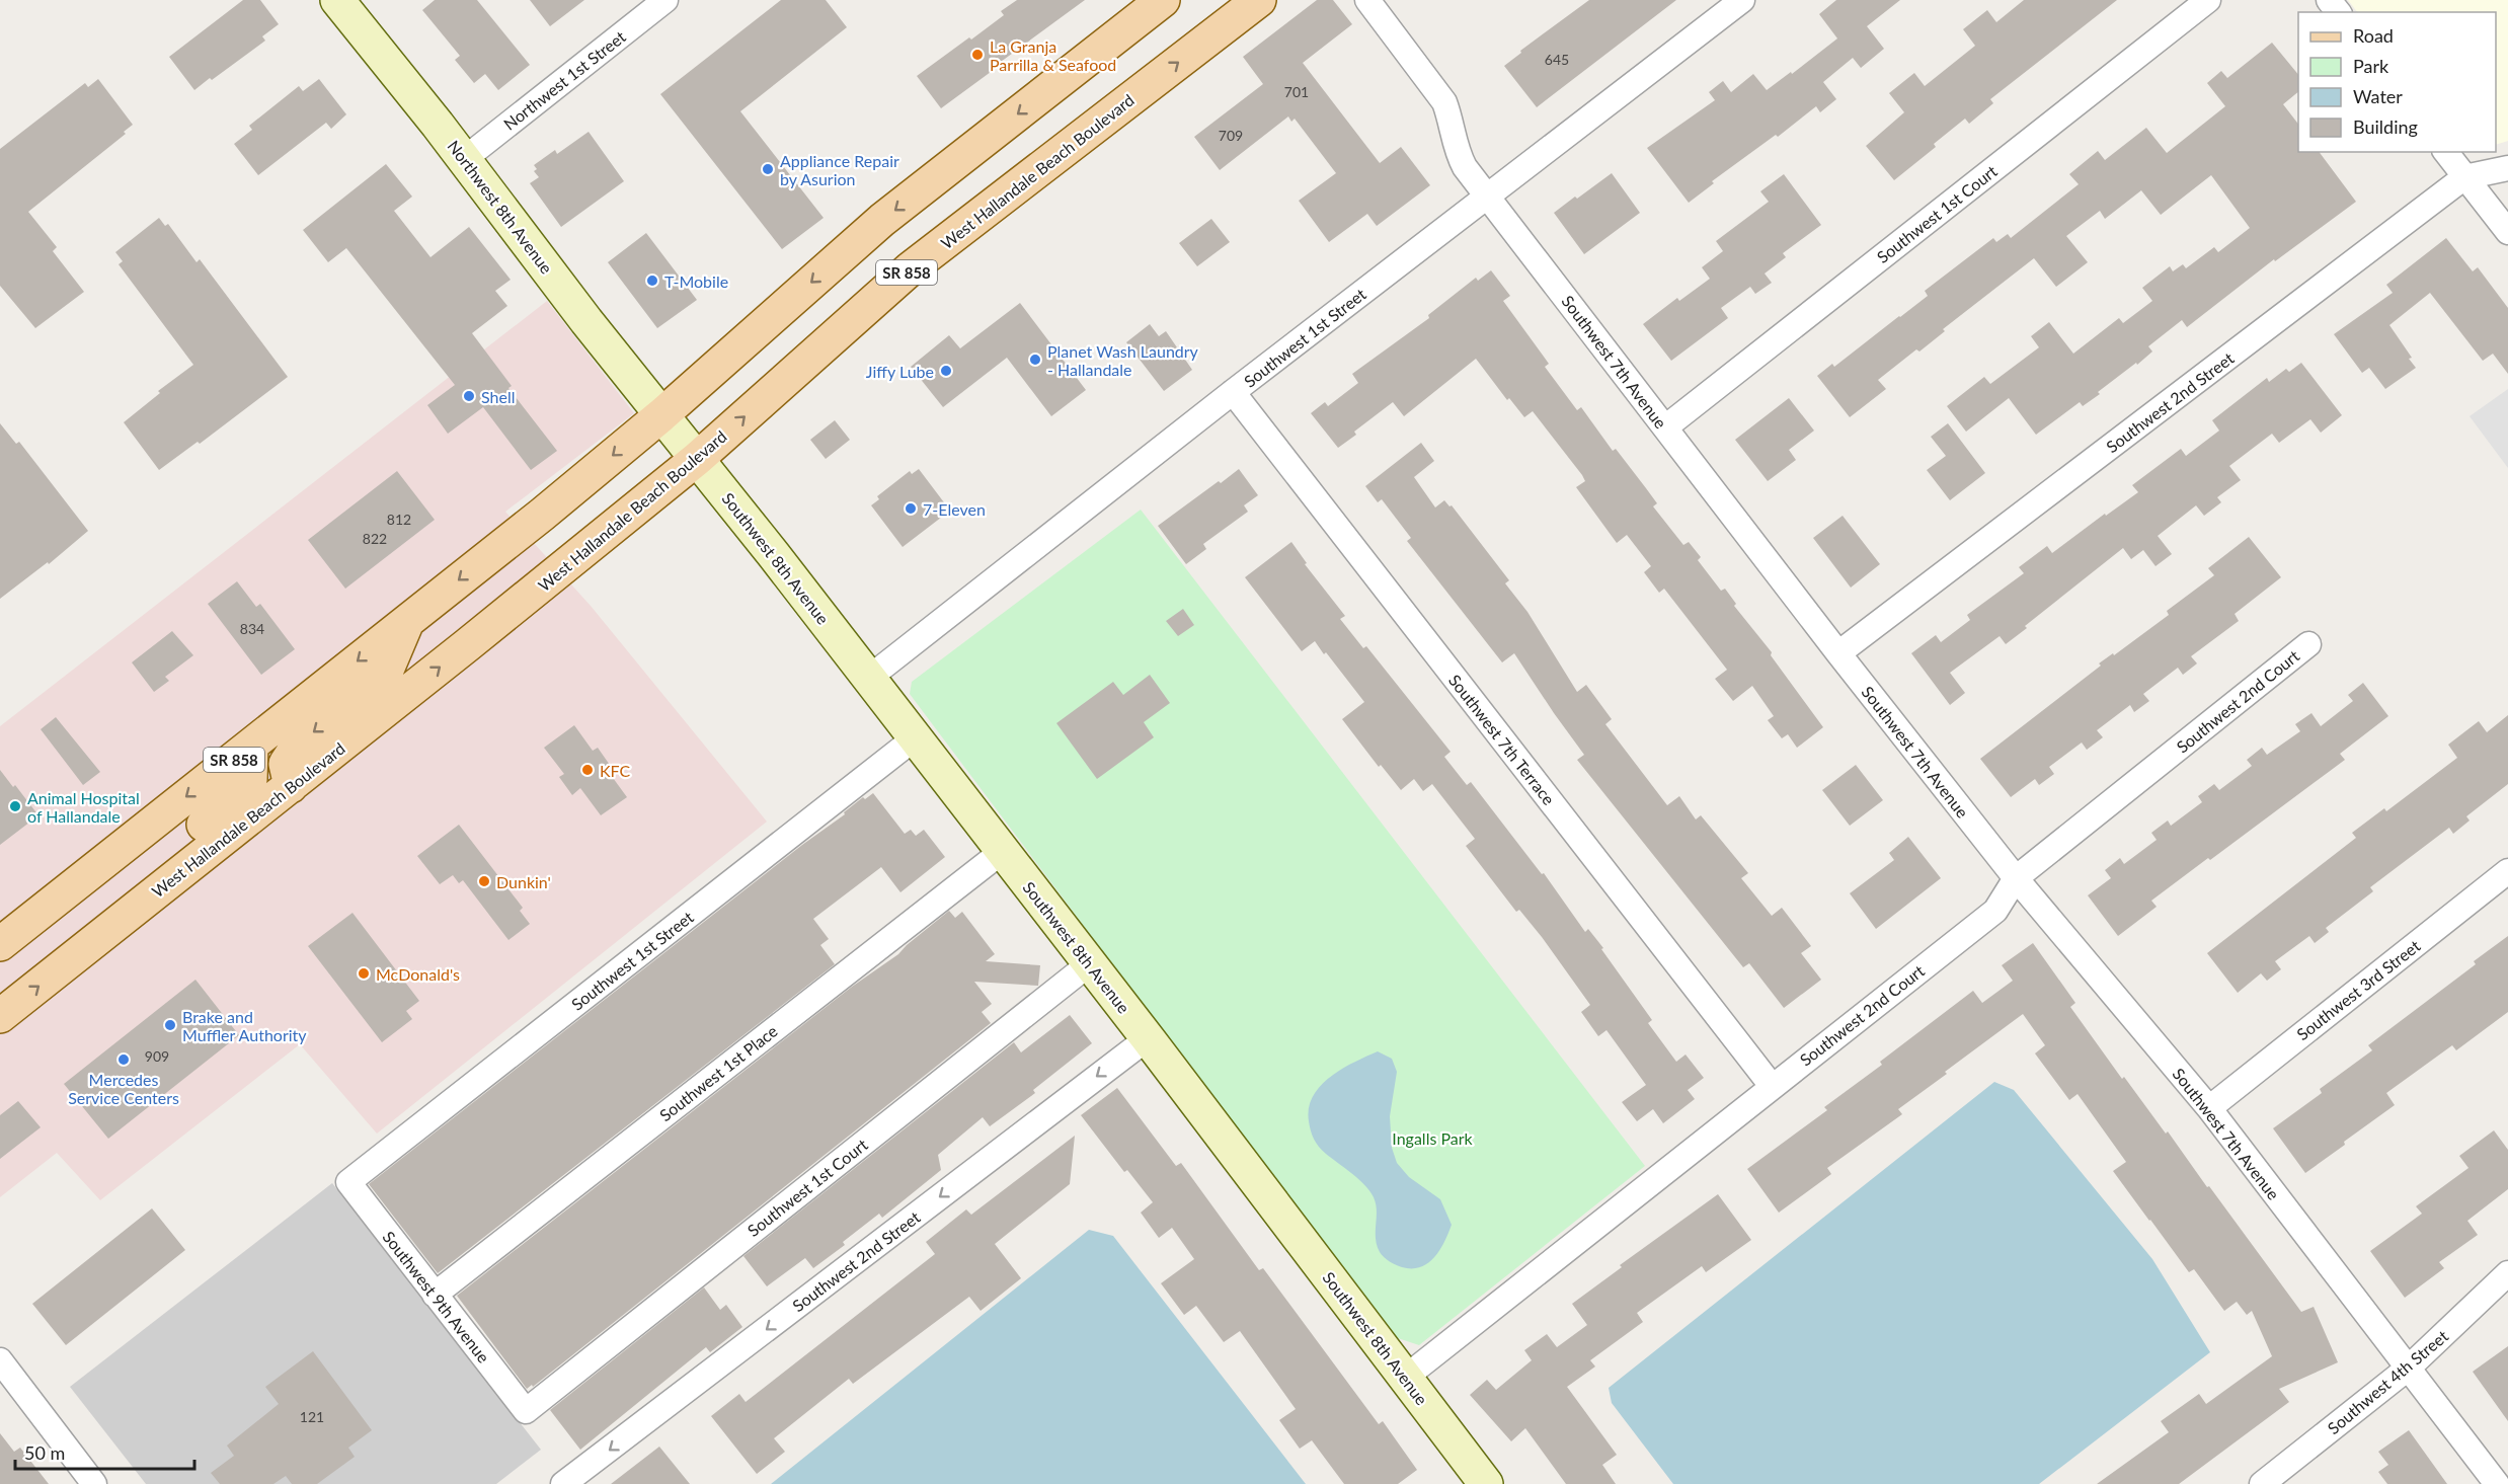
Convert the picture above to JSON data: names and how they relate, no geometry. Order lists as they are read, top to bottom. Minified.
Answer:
{"streets":{"main road":["West Hallandale Beach Boulevard","SR 858"],"street":["Northwest 1st Street","Northwest 8th Avenue","Southwest 1st Court","Southwest 1st Street","Southwest 7th Avenue","Southwest 2nd Street","Southwest 8th Avenue","Southwest 2nd Court","Southwest 7th Terrace","Southwest 3rd Street","Southwest 1st Place","Southwest 9th Avenue","Southwest 4th Street"]},"crossings":[["Northwest 1st Street","Northwest 8th Avenue"],["West Hallandale Beach Boulevard","Southwest 8th Avenue"],["Northwest 8th Avenue","SR 858"],["Northwest 8th Avenue","Southwest 8th Avenue"],["Southwest 1st Court","Southwest 7th Avenue"],["Southwest 1st Court","Southwest 8th Avenue"],["Southwest 1st Court","Southwest 9th Avenue"],["SR 858","Southwest 8th Avenue"],["Southwest 1st Street","Southwest 7th Avenue"],["Southwest 1st Street","Southwest 8th Avenue"],["Southwest 1st Street","Southwest 7th Terrace"],["Southwest 1st Street","Southwest 9th Avenue"],["Southwest 7th Avenue","Southwest 2nd Street"],["Southwest 7th Avenue","Southwest 2nd Court"],["Southwest 7th Avenue","Southwest 3rd Street"],["Southwest 7th Avenue","Southwest 4th Street"],["Southwest 2nd Street","Southwest 8th Avenue"],["Southwest 8th Avenue","Southwest 2nd Court"],["Southwest 8th Avenue","Southwest 1st Place"],["Southwest 2nd Court","Southwest 7th Terrace"],["Southwest 1st Place","Southwest 9th Avenue"]],"one_way":["Southwest 2nd Street"],"parks":["Ingalls Park"],"places":["La Granja Parrilla & Seafood","Appliance Repair by Asurion","T-Mobile","Planet Wash Laundry - Hallandale","Jiffy Lube","Shell","7-Eleven","KFC","Animal Hospital of Hallandale","Dunkin'","McDonald's","Brake and Muffler Authority","Mercedes Service Centers"],"house_numbers":["645","701","709","812","822","834","909","121"],"legend":["Road","Park","Water","Building"],"scale_bar":"50 m"}
